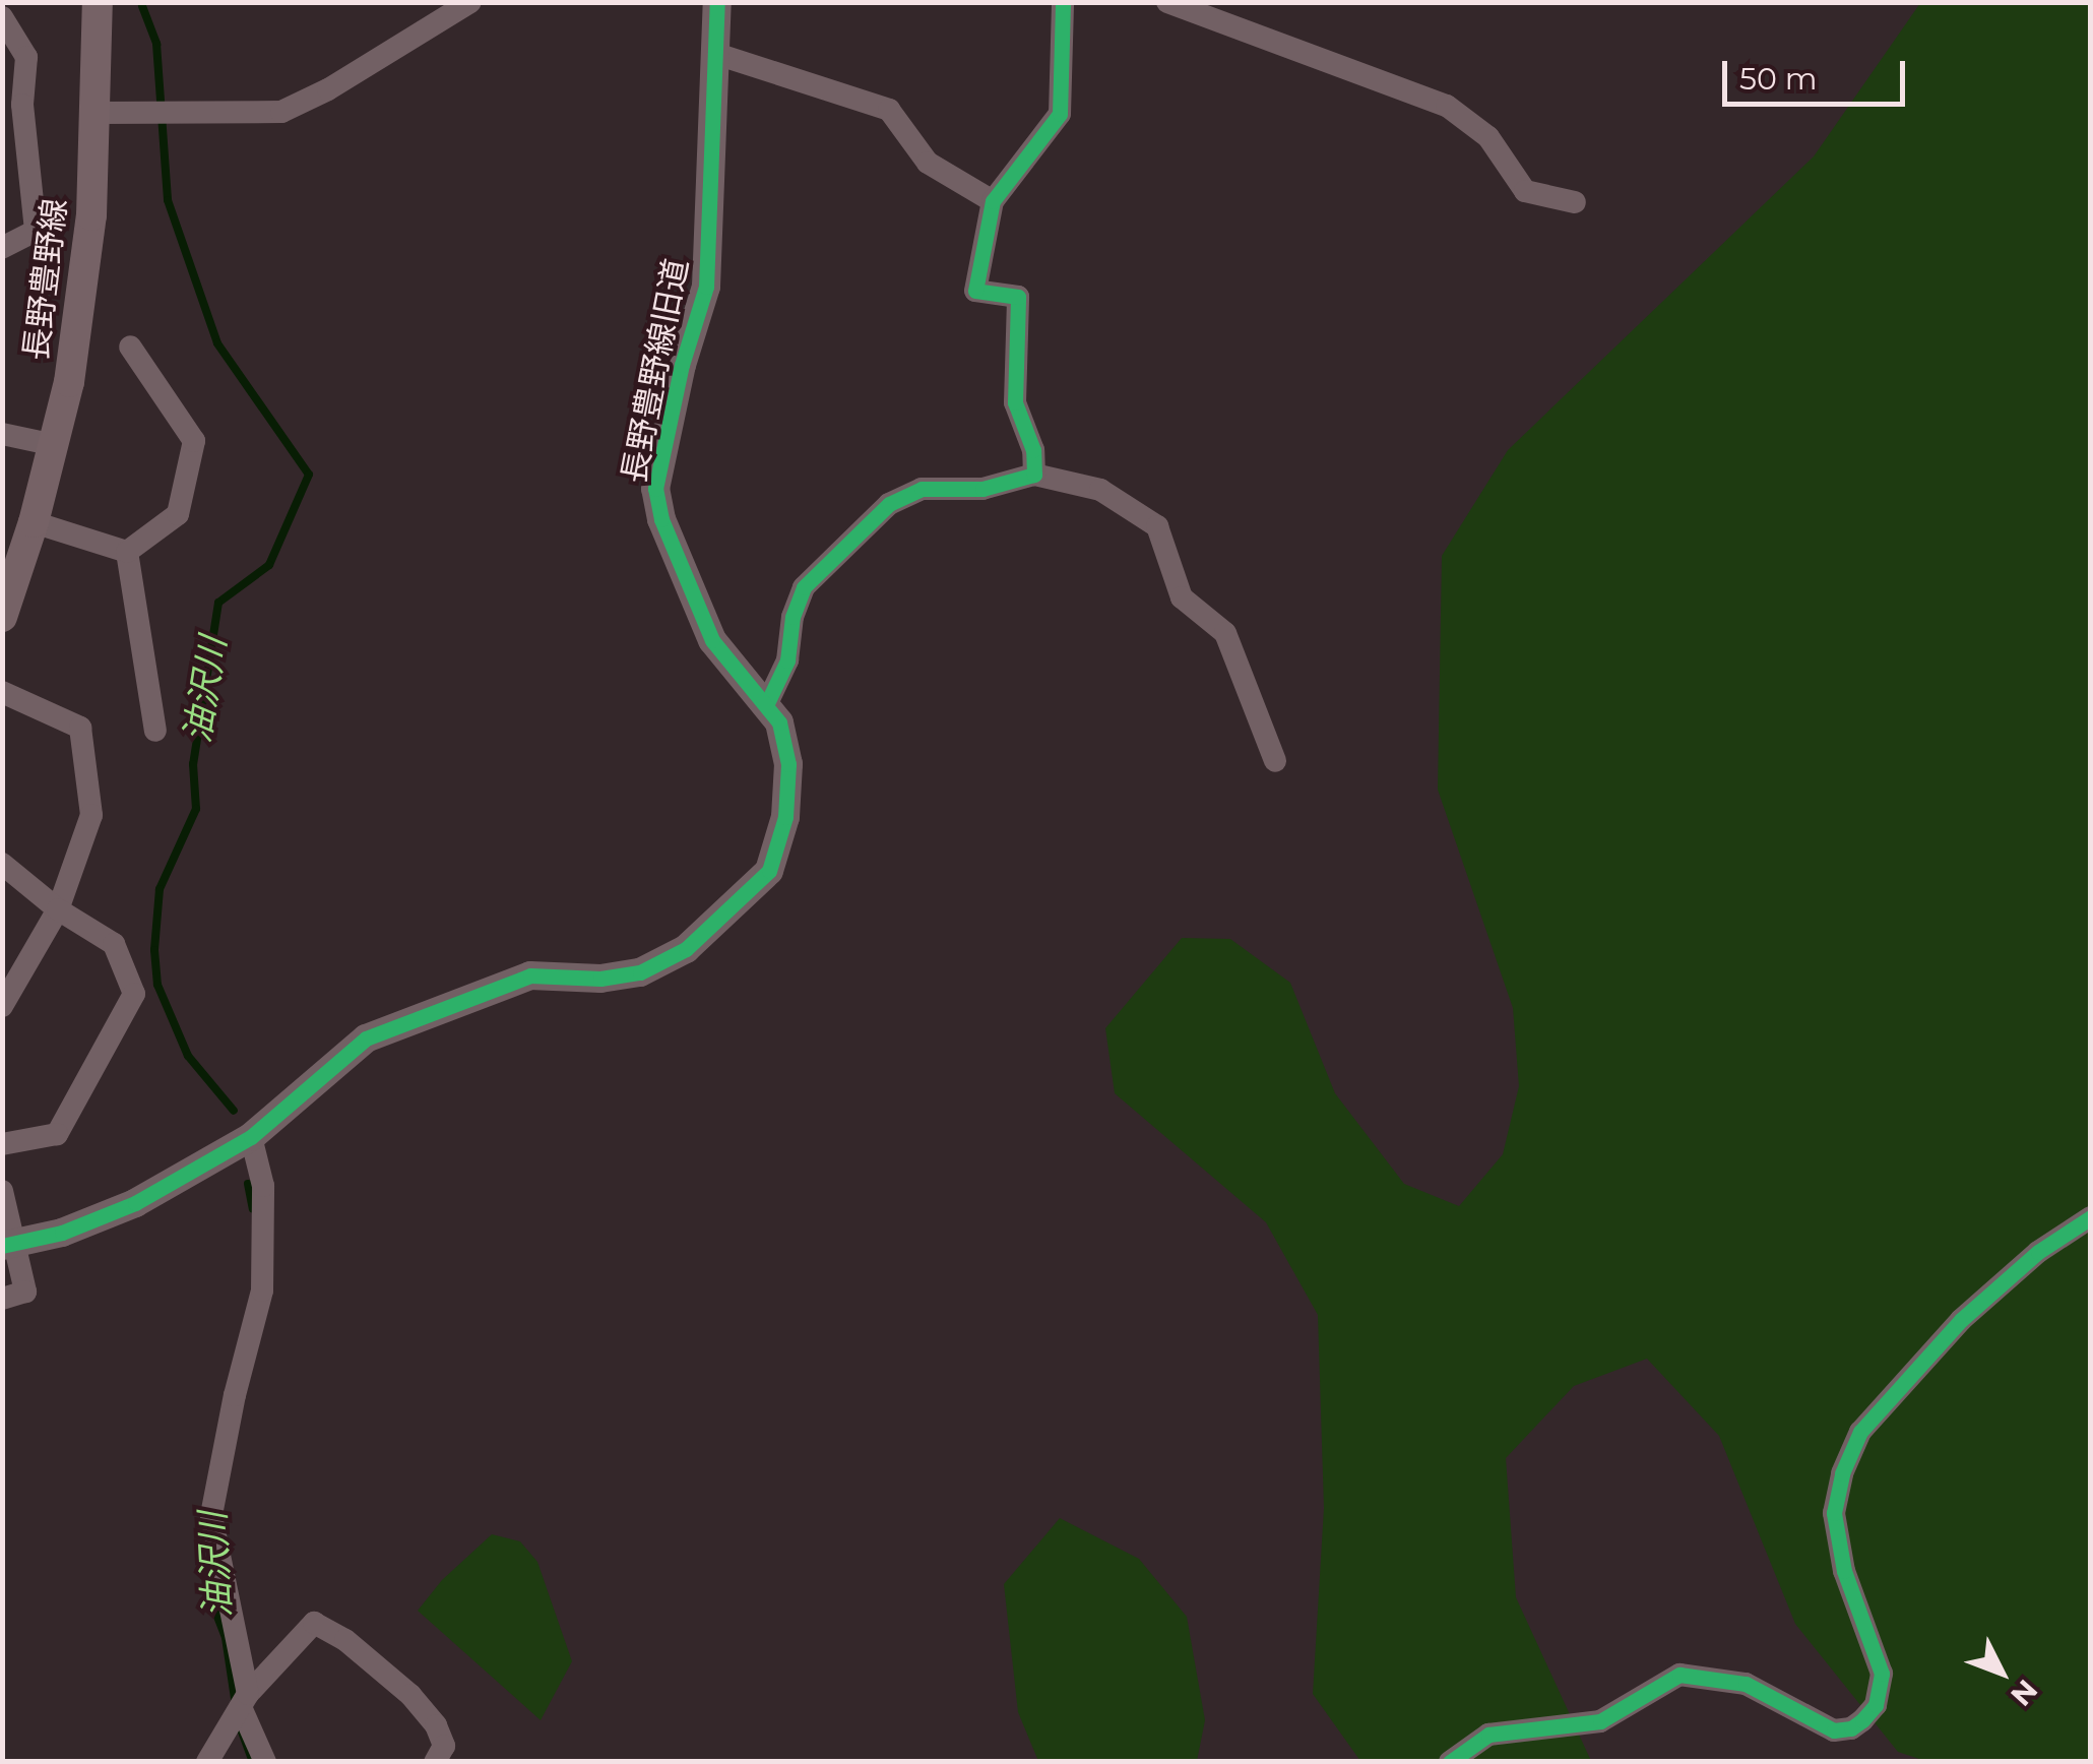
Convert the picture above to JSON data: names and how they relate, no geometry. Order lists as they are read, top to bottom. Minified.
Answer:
{"streets":{"main road":["長野豊野線"],"street":["長野豊野線旧道"]},"water":["油沢川"],"scale_bar":"50 m","north":"bottom right"}
